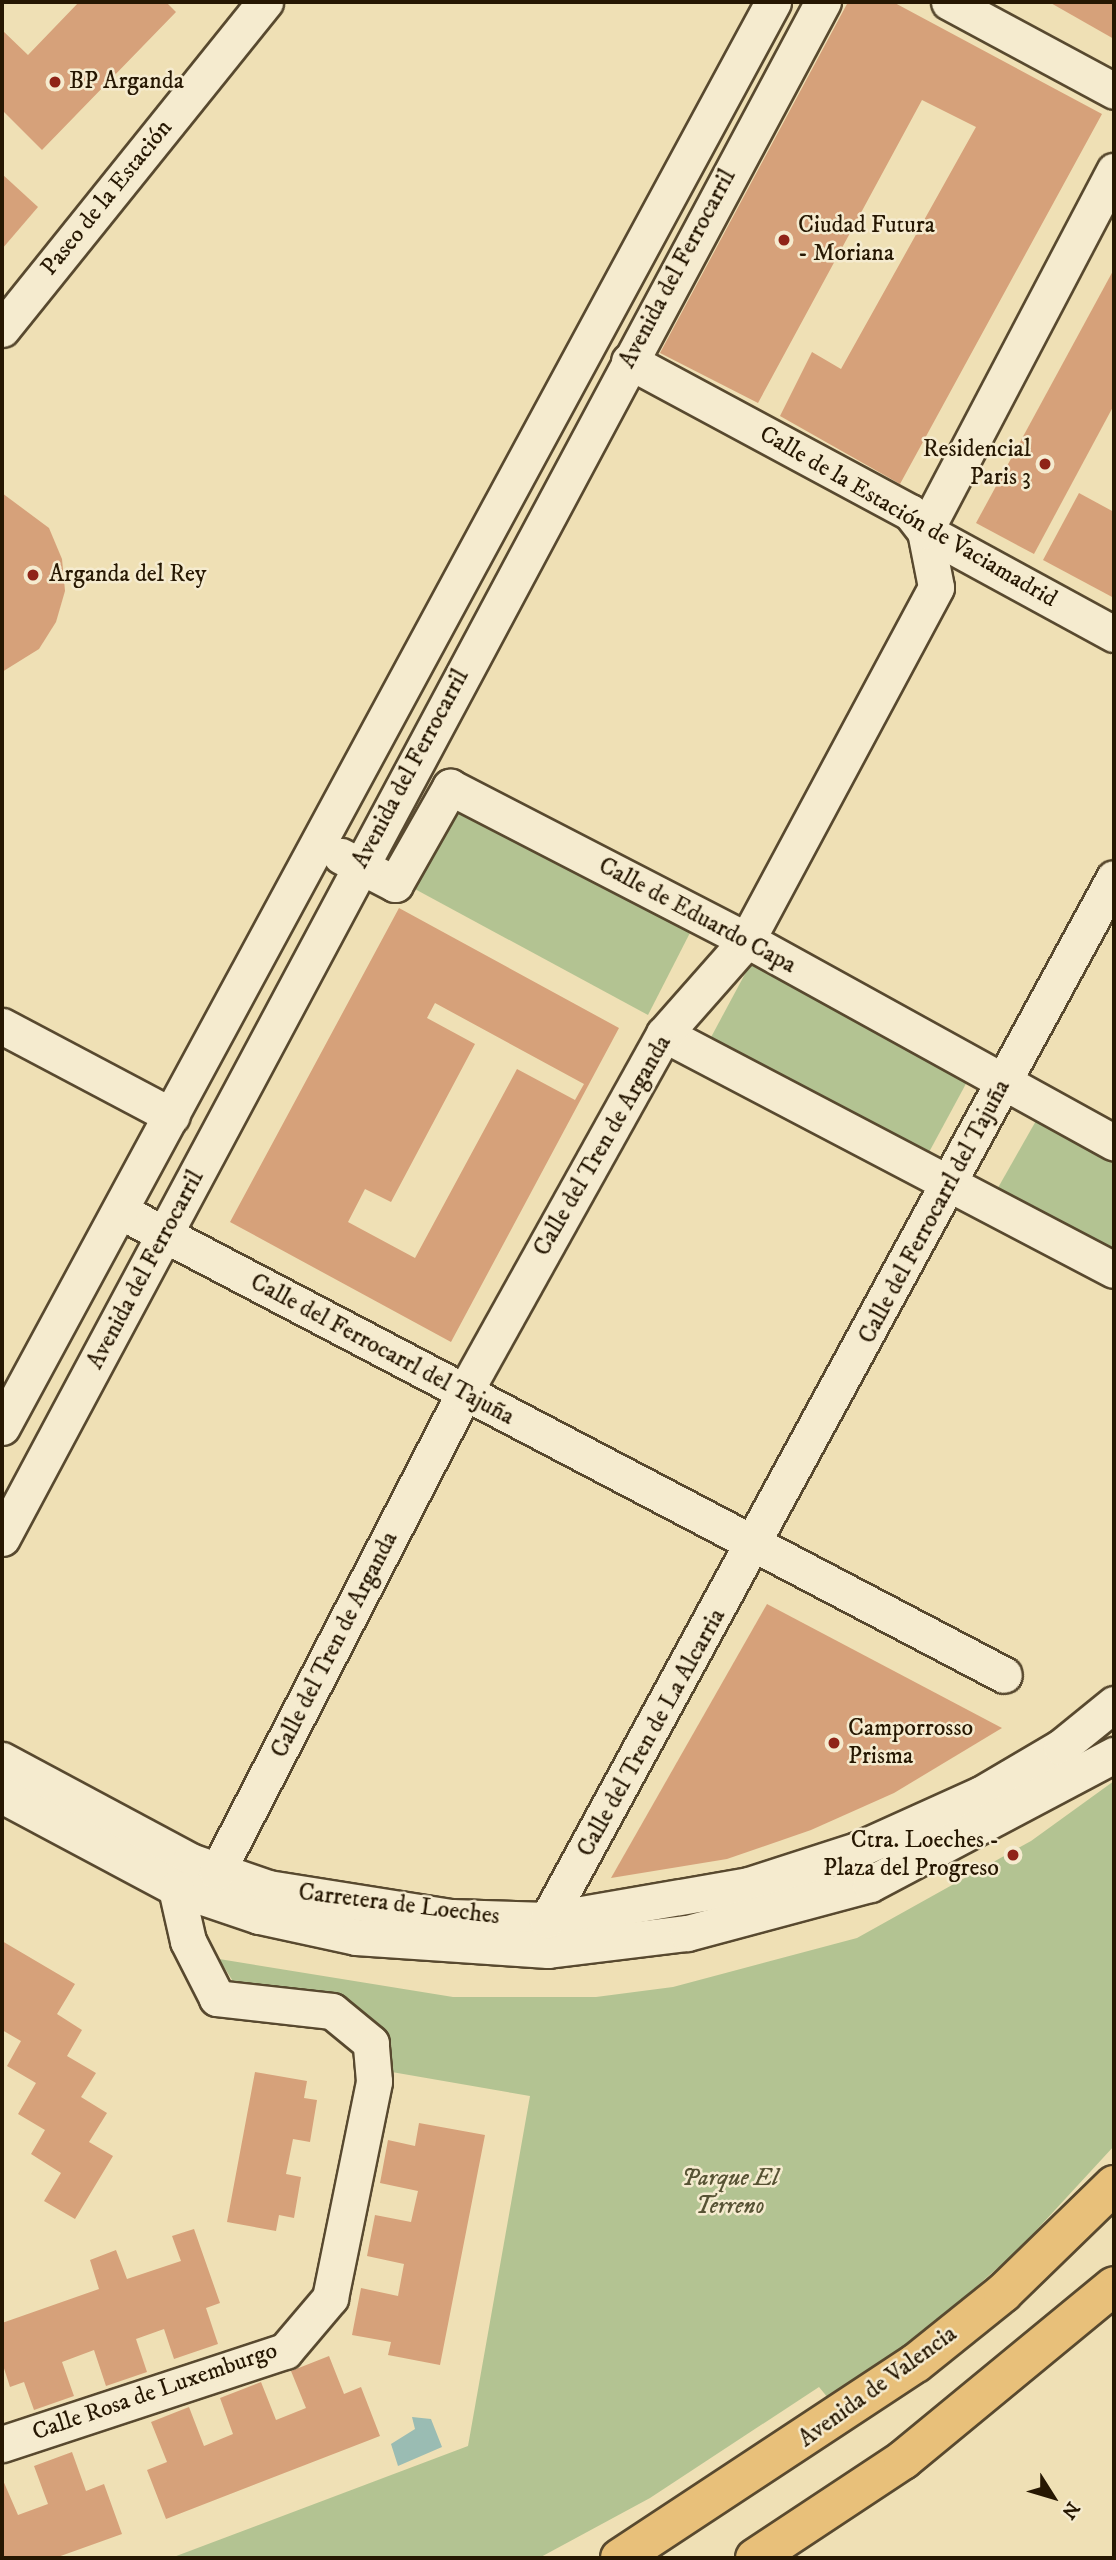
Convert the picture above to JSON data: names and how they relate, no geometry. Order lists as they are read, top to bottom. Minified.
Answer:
{"streets":{"highway":["Avenida de Valencia"],"street":["Paseo de la Estación","Avenida del Ferrocarril","Calle de la Estación de Vaciamadrid","Calle de Eduardo Capa","Calle del Tren de Arganda","Calle del Ferrocarrl del Tajuña","Calle del Tren de La Alcarria","Carretera de Loeches","Calle Rosa de Luxemburgo"]},"crossings":[["Avenida del Ferrocarril","Calle de la Estación de Vaciamadrid"],["Avenida del Ferrocarril","Calle de Eduardo Capa"],["Avenida del Ferrocarril","Calle del Ferrocarrl del Tajuña"],["Calle de la Estación de Vaciamadrid","Calle del Tren de Arganda"],["Calle de Eduardo Capa","Calle del Tren de Arganda"],["Calle de Eduardo Capa","Calle del Ferrocarrl del Tajuña"],["Calle del Tren de Arganda","Calle del Ferrocarrl del Tajuña"],["Calle del Tren de Arganda","Carretera de Loeches"],["Calle del Ferrocarrl del Tajuña","Calle del Tren de La Alcarria"],["Calle del Tren de La Alcarria","Carretera de Loeches"],["Carretera de Loeches","Calle Rosa de Luxemburgo"]],"parks":["Parque El Terreno"],"places":["BP Arganda","Ciudad Futura - Moriana","Residencial Paris 3","Arganda del Rey","Camporrosso Prisma","Ctra. Loeches - Plaza del Progreso"],"north":"bottom right"}
